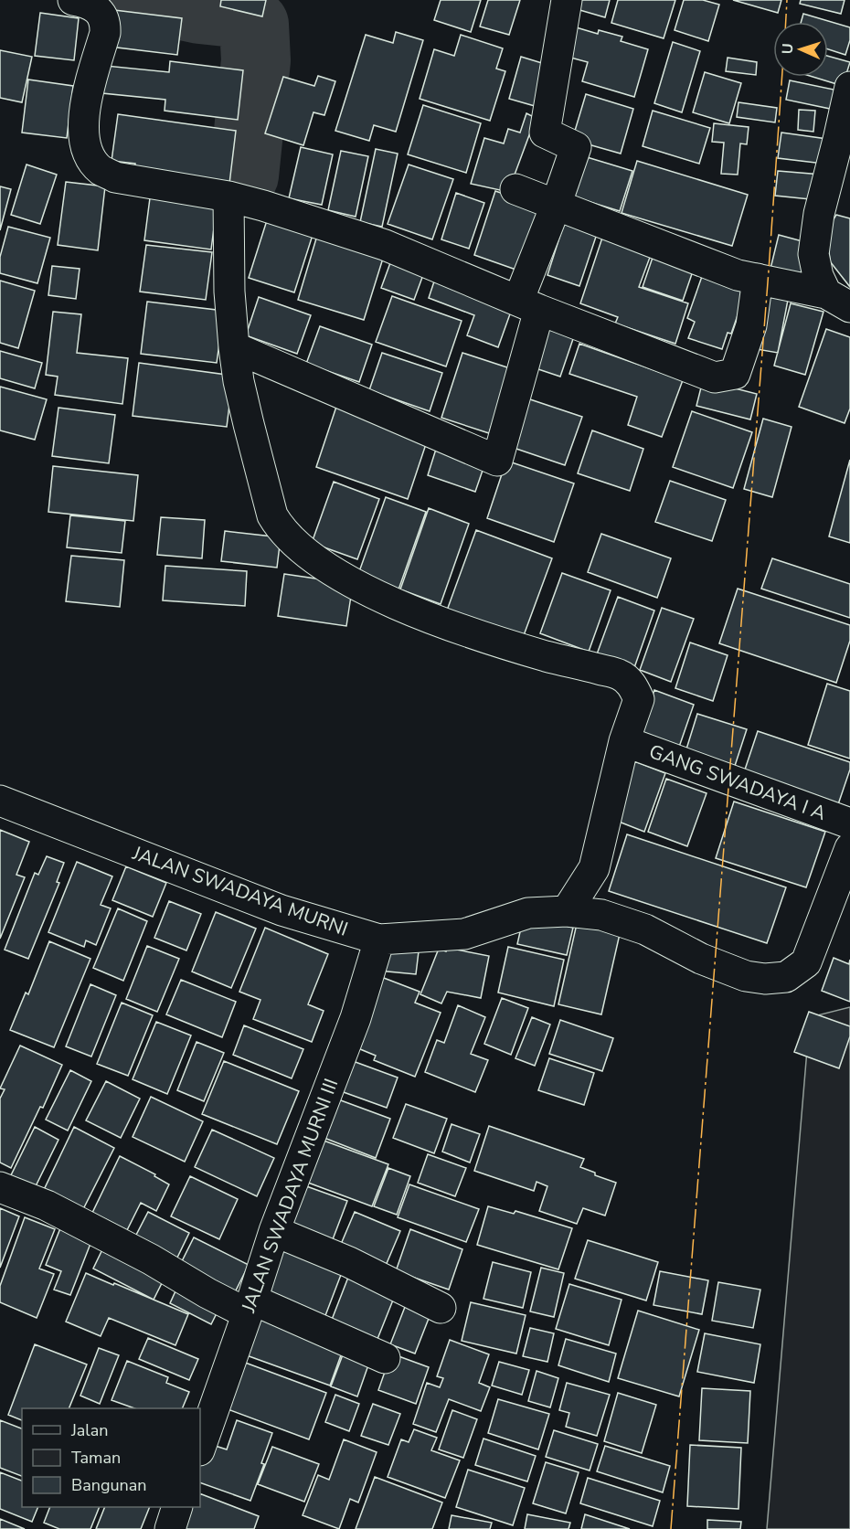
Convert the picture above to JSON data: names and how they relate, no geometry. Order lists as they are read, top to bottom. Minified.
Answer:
{"streets":{"street":["GANG SWADAYA I A","JALAN SWADAYA MURNI","JALAN SWADAYA MURNI III"]},"crossings":[["JALAN SWADAYA MURNI","JALAN SWADAYA MURNI III"]],"legend":["Jalan","Taman","Bangunan"],"north":"left"}
